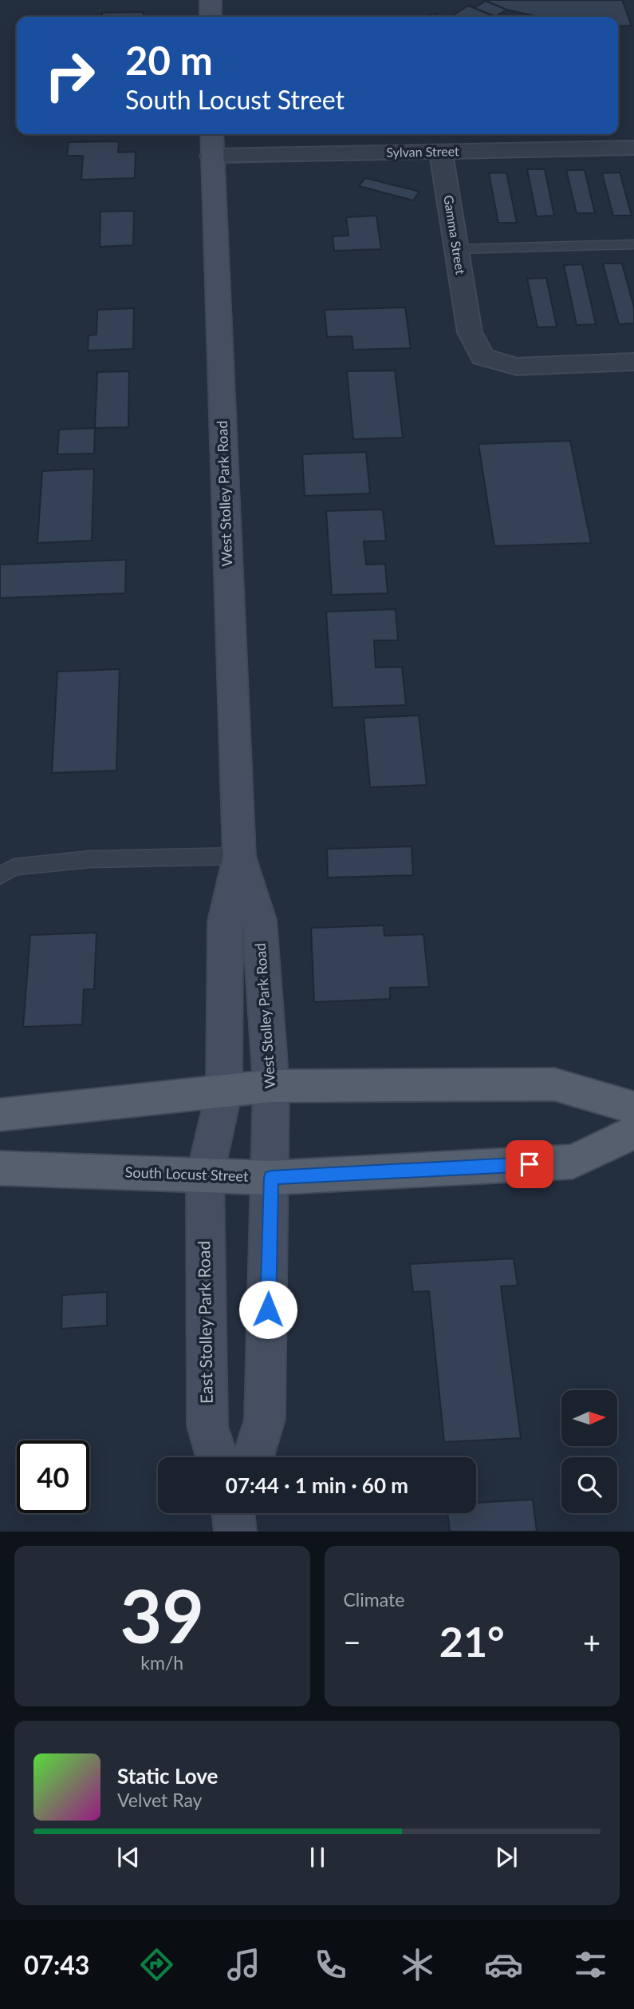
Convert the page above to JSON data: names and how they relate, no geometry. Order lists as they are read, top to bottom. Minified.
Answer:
{"streets":{"main road":["West Stolley Park Road","South Locust Street","East Stolley Park Road"],"street":["Sylvan Street","Gamma Street"]},"crossings":[["Sylvan Street","Gamma Street"],["Sylvan Street","West Stolley Park Road"],["West Stolley Park Road","South Locust Street"],["West Stolley Park Road","East Stolley Park Road"],["South Locust Street","East Stolley Park Road"]],"north":"right","page":{"turn":["20 m","South Locust Street"],"limit":"40","trip":"07:44 · 1 min · 60 m","tile":[["39","km/h"],"Climate"],"heat":["−","21°","+"],"song":["Static Love","Velvet Ray"],"tabs":"07:43"}}
